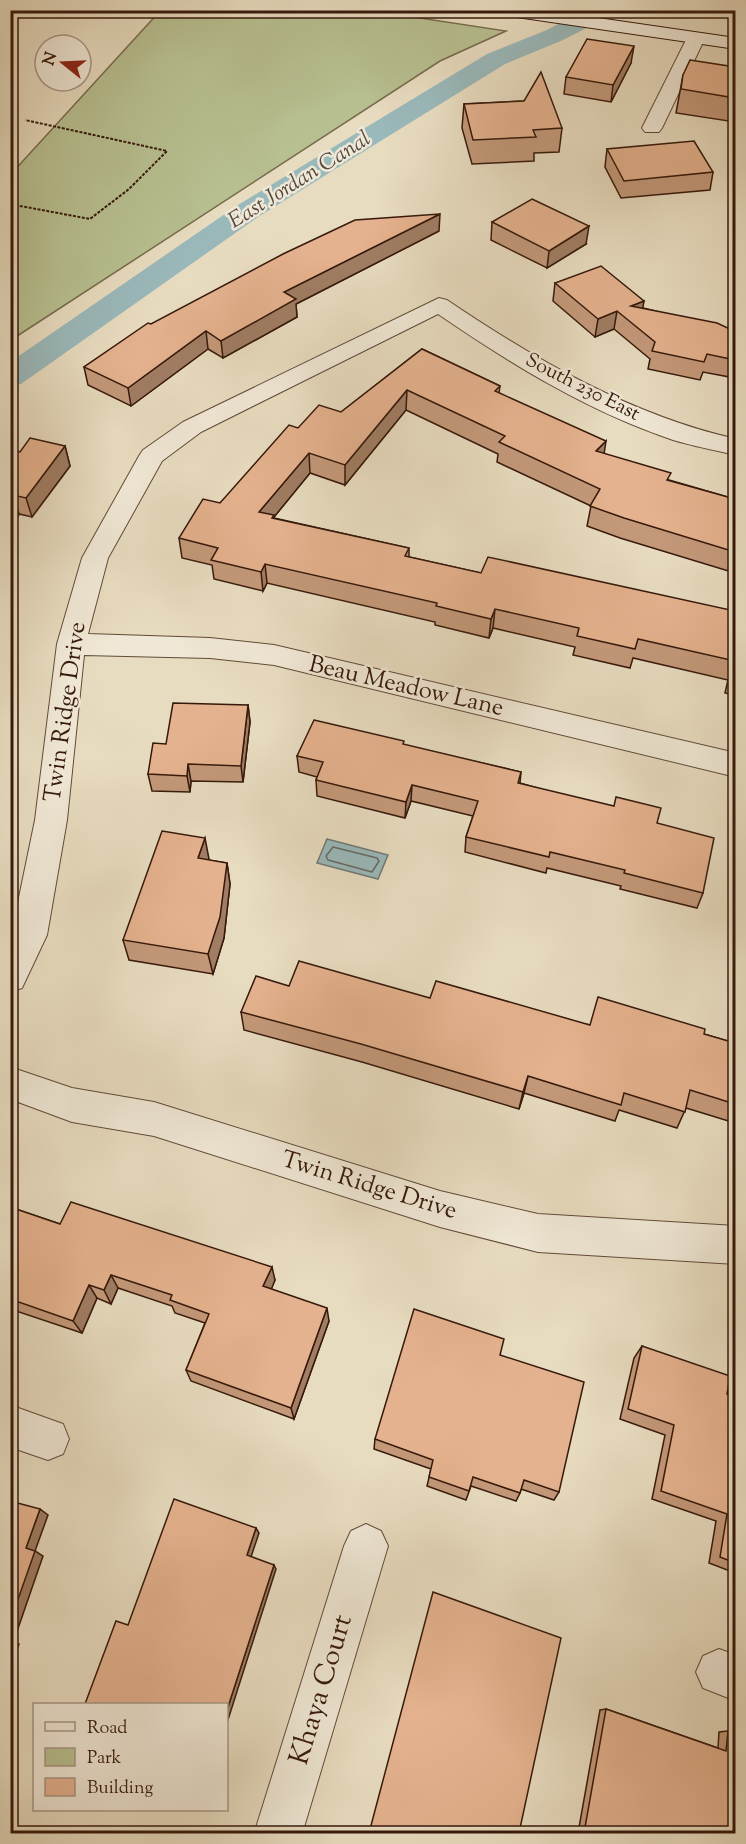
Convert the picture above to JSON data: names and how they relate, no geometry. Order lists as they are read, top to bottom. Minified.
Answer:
{"streets":{"street":["South 230 East","Beau Meadow Lane","Twin Ridge Drive","Khaya Court"]},"crossings":[["South 230 East","Twin Ridge Drive"],["Beau Meadow Lane","Twin Ridge Drive"]],"water":["East Jordan Canal"],"legend":["Road","Park","Building"],"north":"left"}
